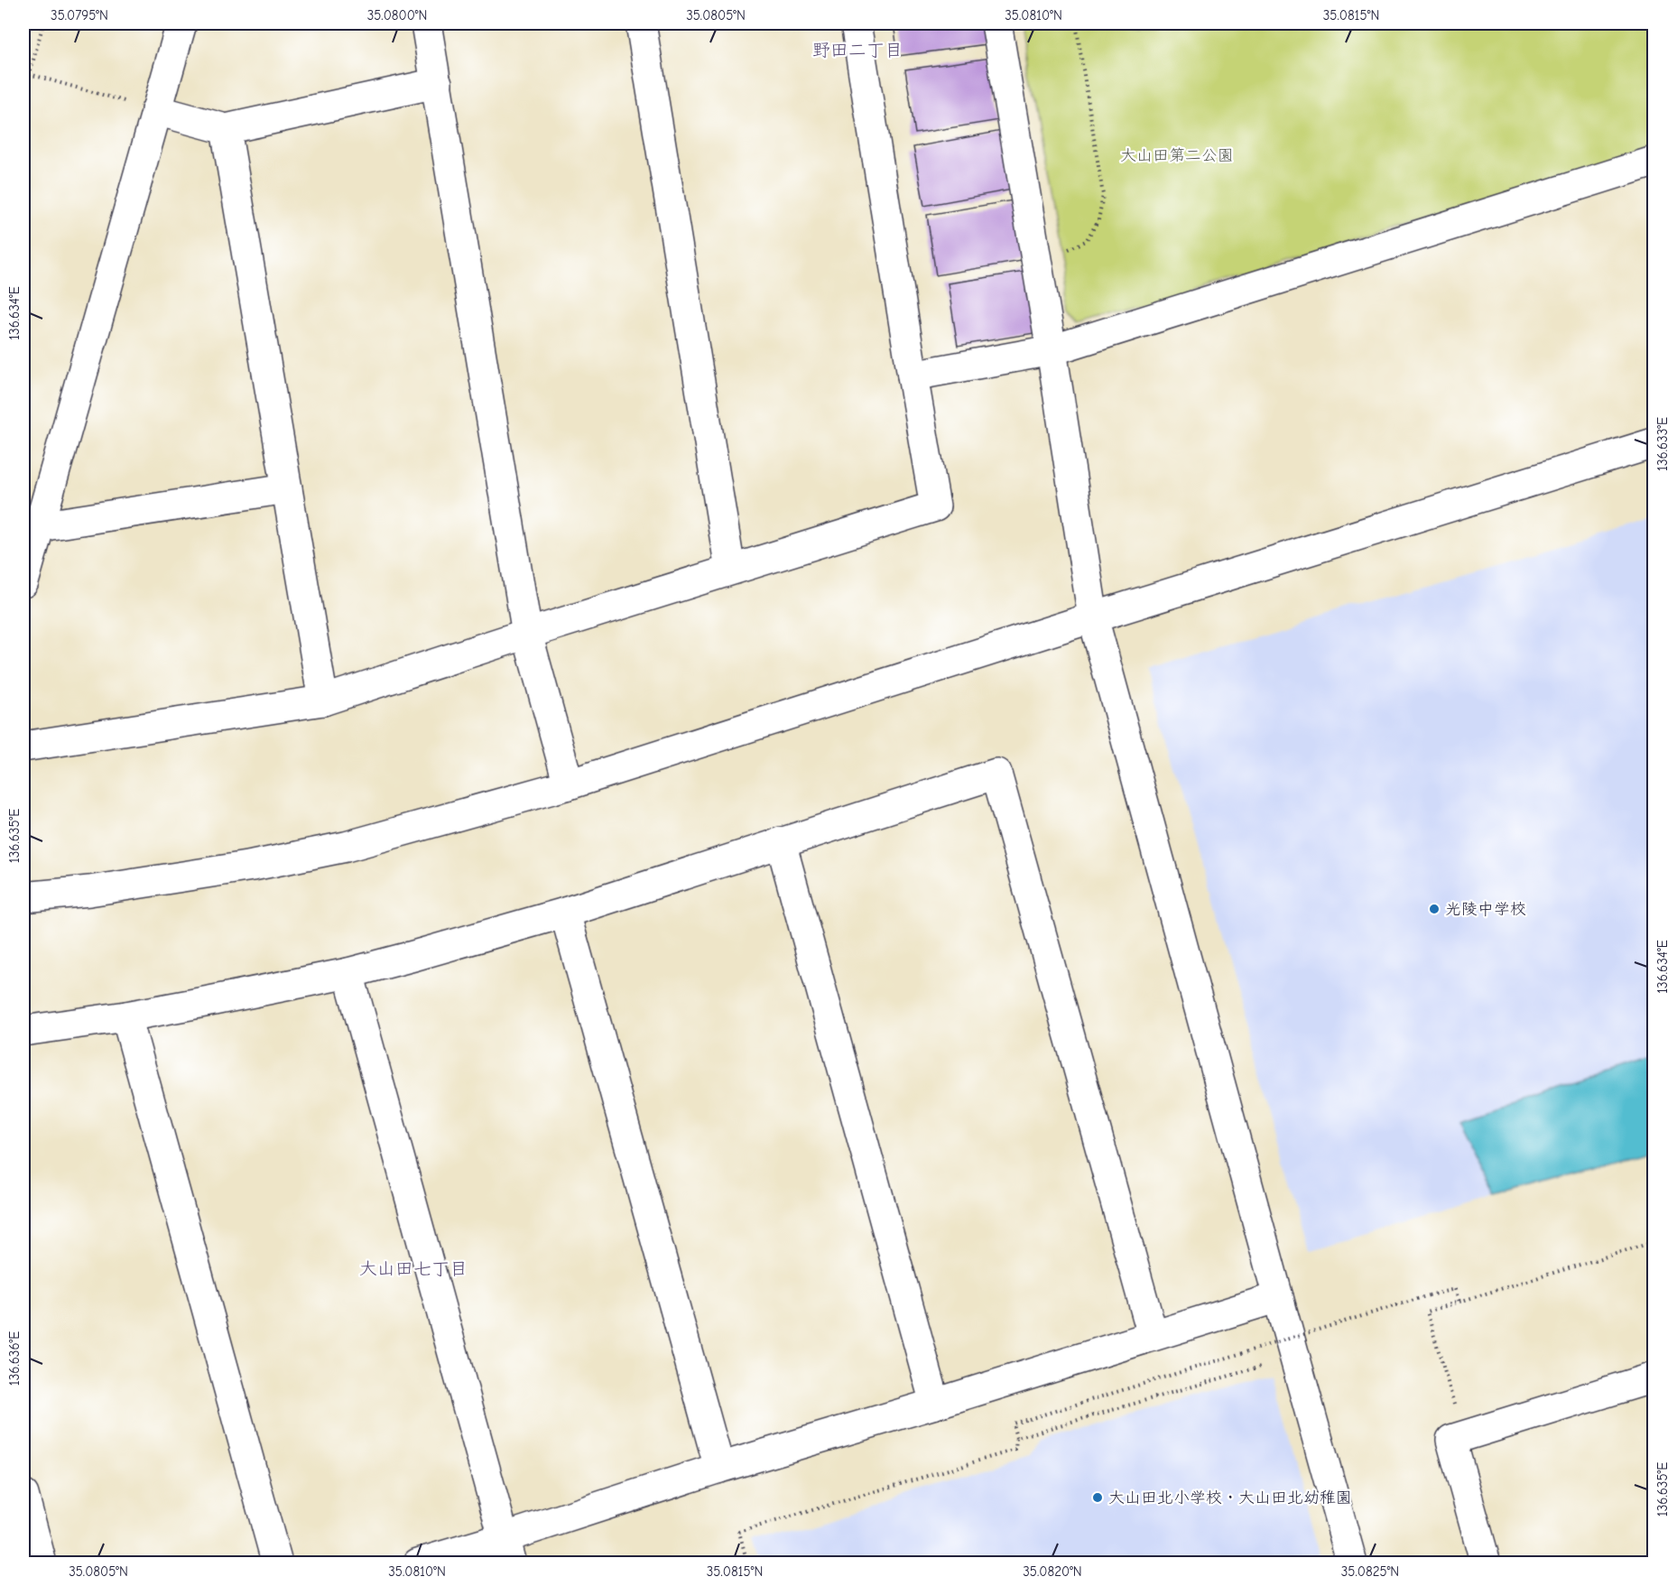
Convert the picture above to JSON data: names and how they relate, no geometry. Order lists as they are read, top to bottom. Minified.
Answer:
{"districts":["野田二丁目","大山田七丁目"],"parks":["大山田第二公園"],"places":["光陵中学校","大山田北小学校・大山田北幼稚園"],"coordinates":["35.0795°N","35.0800°N","35.0805°N","35.0810°N","35.0815°N","136.634°E","136.633°E","136.635°E","136.636°E","35.0820°N","35.0825°N"]}
